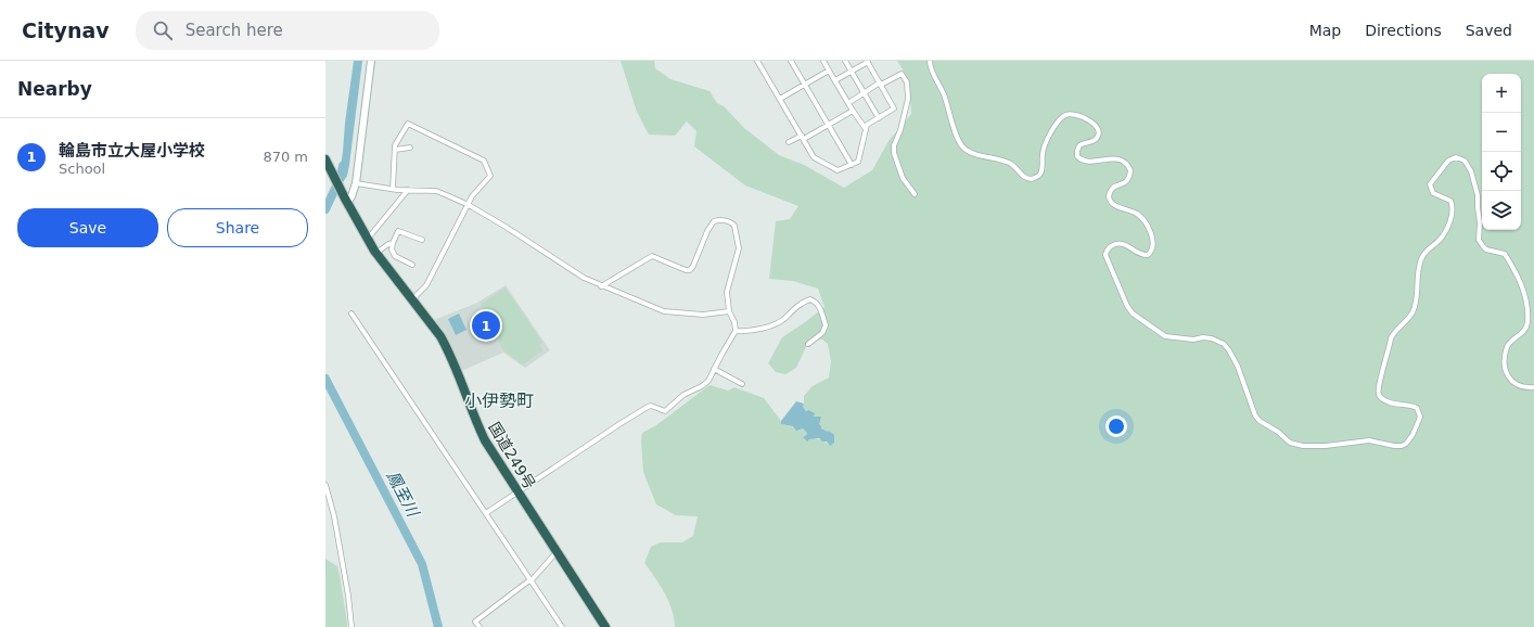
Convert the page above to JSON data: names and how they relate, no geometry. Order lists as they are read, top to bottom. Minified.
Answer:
{"streets":{"highway":["国道249号"]},"districts":["小伊勢町"],"water":["鳳至川"],"page":{"header":"Citynav","search":"Search here","nav":["Map","Directions","Saved"],"heading":"Nearby","map_buttons":["+","−"],"list":[{"mark":"1","name":"輪島市立大屋小学校","note":"School","value":"870 m"}],"buttons":["Save","Share"],"pins":"1"}}
